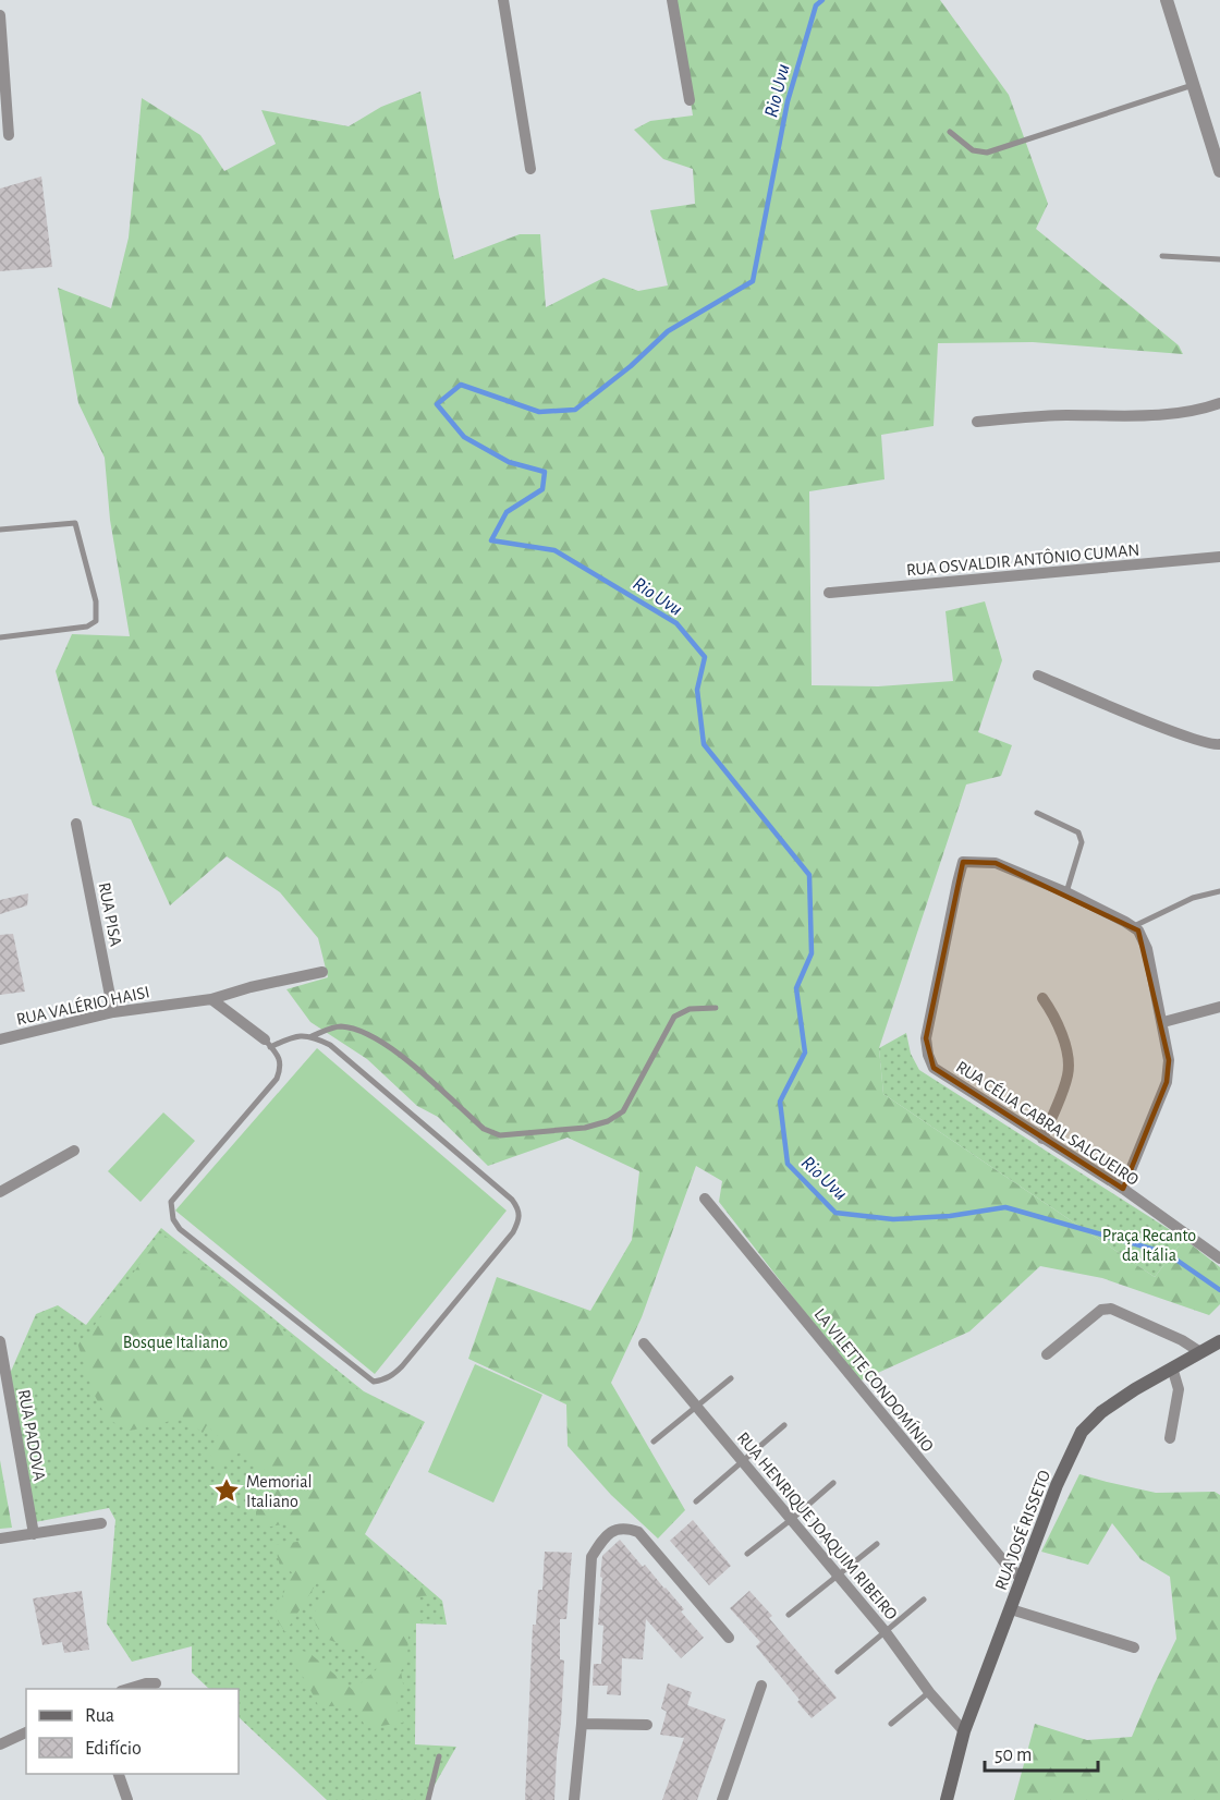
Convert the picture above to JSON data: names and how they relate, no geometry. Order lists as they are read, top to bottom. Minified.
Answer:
{"streets":{"main road":["RUA JOSÉ RISSETO"],"street":["RUA OSVALDIR ANTÔNIO CUMAN","RUA PISA","RUA VALÉRIO HAISI","RUA CÉLIA CABRAL SALGUEIRO","LA VILETTE CONDOMÍNIO","RUA PADOVA","RUA HENRIQUE JOAQUIM RIBEIRO"]},"crossings":[["RUA PISA","RUA VALÉRIO HAISI"],["LA VILETTE CONDOMÍNIO","RUA JOSÉ RISSETO"],["RUA HENRIQUE JOAQUIM RIBEIRO","RUA JOSÉ RISSETO"]],"water":["Rio Uvu"],"parks":["Praça Recanto da Itália","Bosque Italiano"],"places":{"place":["Memorial Italiano"]},"legend":["Rua","Edifício"],"scale_bar":"50 m"}
